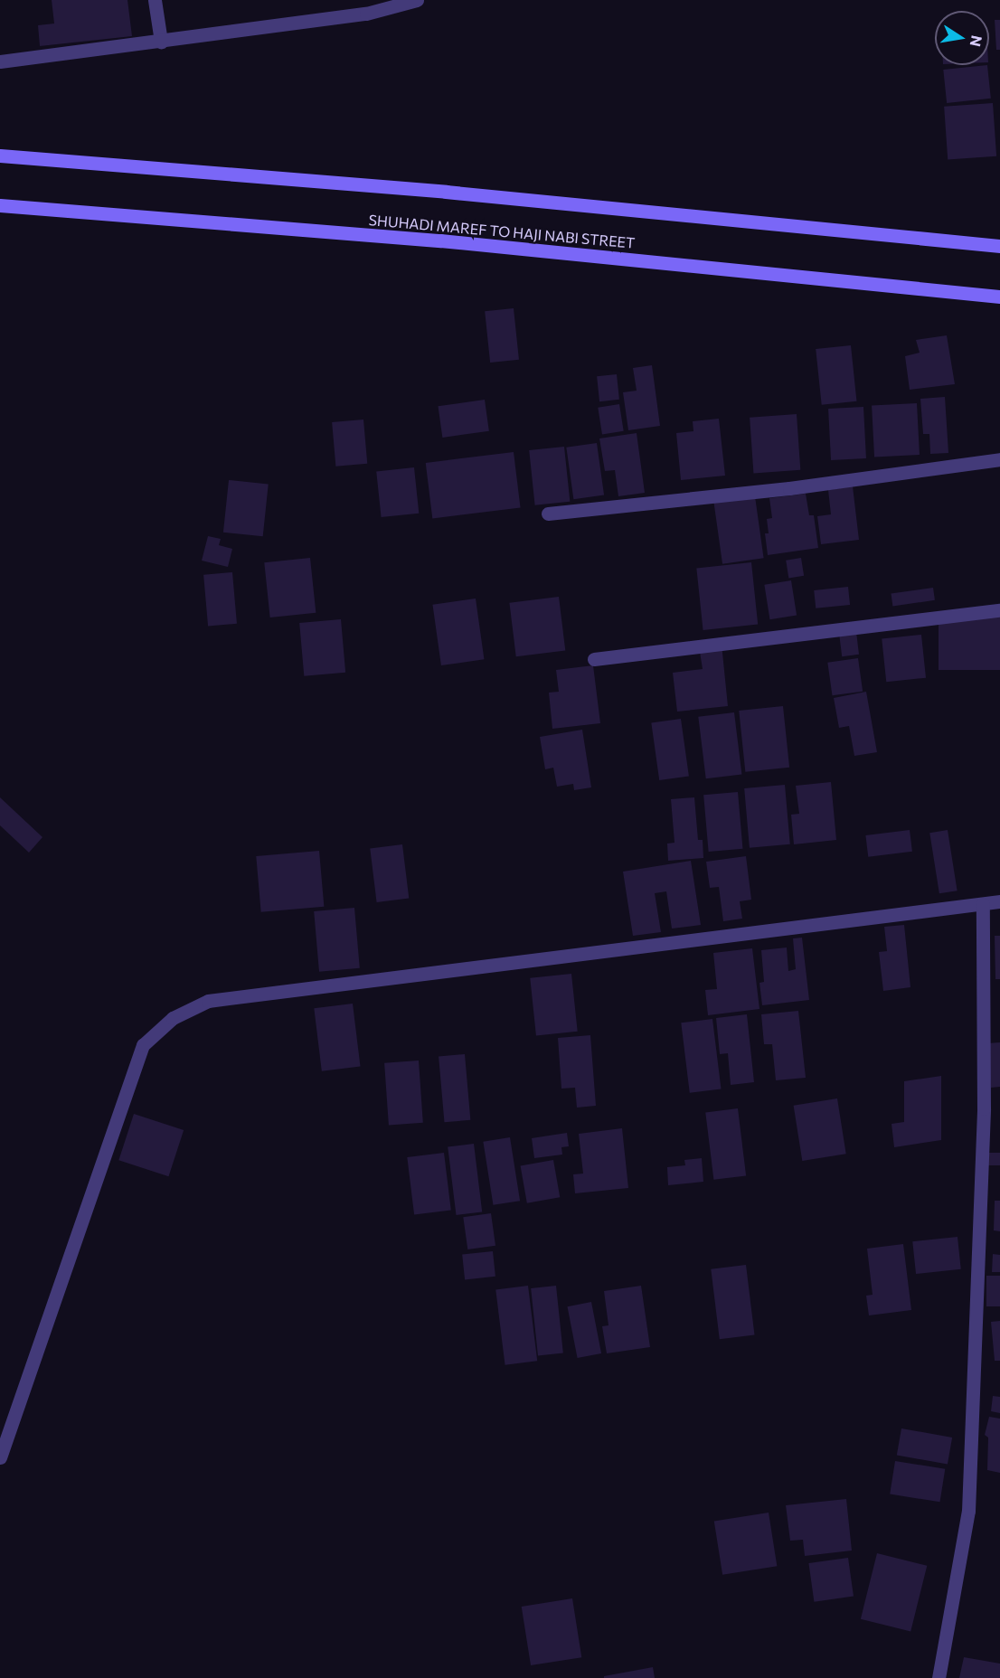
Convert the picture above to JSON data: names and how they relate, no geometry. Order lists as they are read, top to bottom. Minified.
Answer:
{"streets":{"main road":["SHUHADI MAREF TO HAJI NABI STREET"]},"north":"right"}
